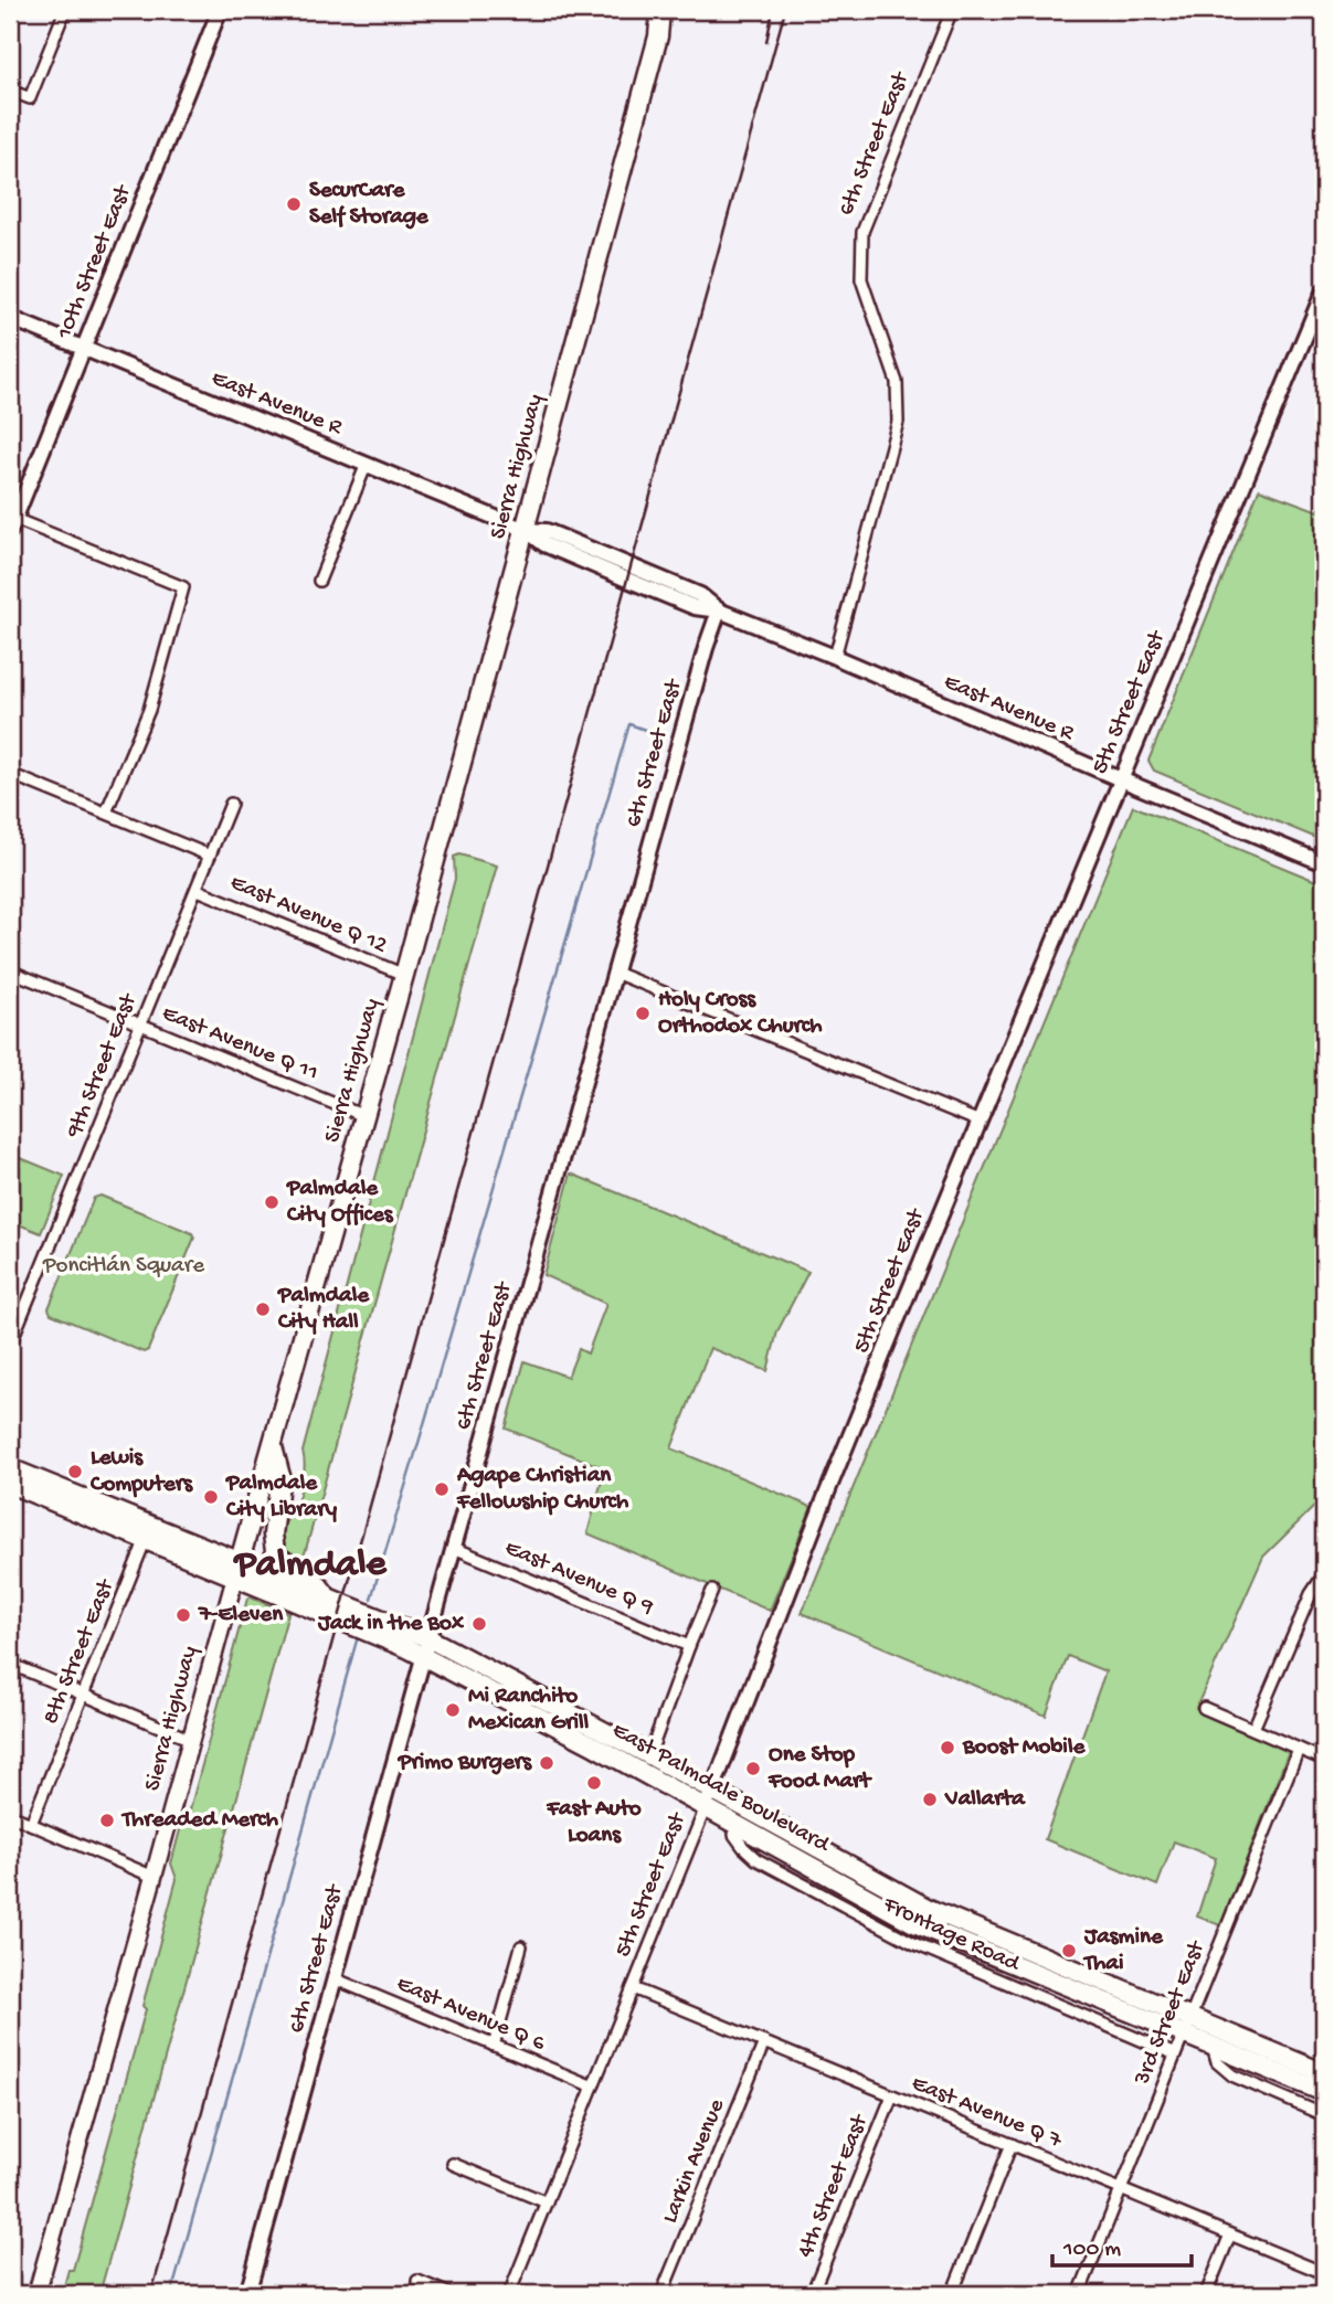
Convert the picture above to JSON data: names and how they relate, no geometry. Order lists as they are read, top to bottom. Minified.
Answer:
{"streets":{"highway":["Sierra Highway","East Palmdale Boulevard"],"street":["6th Street East","10th Street East","East Avenue R","5th Street East","East Avenue Q 12","East Avenue Q 11","9th Street East","East Avenue Q 9","8th Street East","Frontage Road","3rd Street East","East Avenue Q 6","East Avenue Q 7","Larkin Avenue","4th Street East"]},"crossings":[["6th Street East","East Avenue R"],["6th Street East","East Avenue Q 9"],["6th Street East","East Palmdale Boulevard"],["6th Street East","East Avenue Q 6"],["10th Street East","East Avenue R"],["East Avenue R","Sierra Highway"],["East Avenue R","5th Street East"],["Sierra Highway","East Avenue Q 12"],["Sierra Highway","East Avenue Q 11"],["Sierra Highway","East Palmdale Boulevard"],["5th Street East","East Palmdale Boulevard"],["5th Street East","East Avenue Q 6"],["5th Street East","East Avenue Q 7"],["East Avenue Q 12","9th Street East"],["East Avenue Q 11","9th Street East"],["8th Street East","East Palmdale Boulevard"],["East Palmdale Boulevard","Frontage Road"],["East Palmdale Boulevard","3rd Street East"],["Frontage Road","3rd Street East"],["3rd Street East","East Avenue Q 7"],["East Avenue Q 7","Larkin Avenue"],["East Avenue Q 7","4th Street East"]],"districts":["Palmdale"],"parks":["Poncitlán Square"],"places":["SecurCare Self Storage","Holy Cross Orthodox Church","Palmdale City Offices","Palmdale City Hall","Lewis Computers","Agape Christian Fellowship Church","Palmdale City Library","7-Eleven","Jack in the Box","Mi Ranchito Mexican Grill","Boost Mobile","Primo Burgers","One Stop Food Mart","Fast Auto Loans","Vallarta","Threaded Merch","Jasmine Thai"],"scale_bar":"100 m"}
